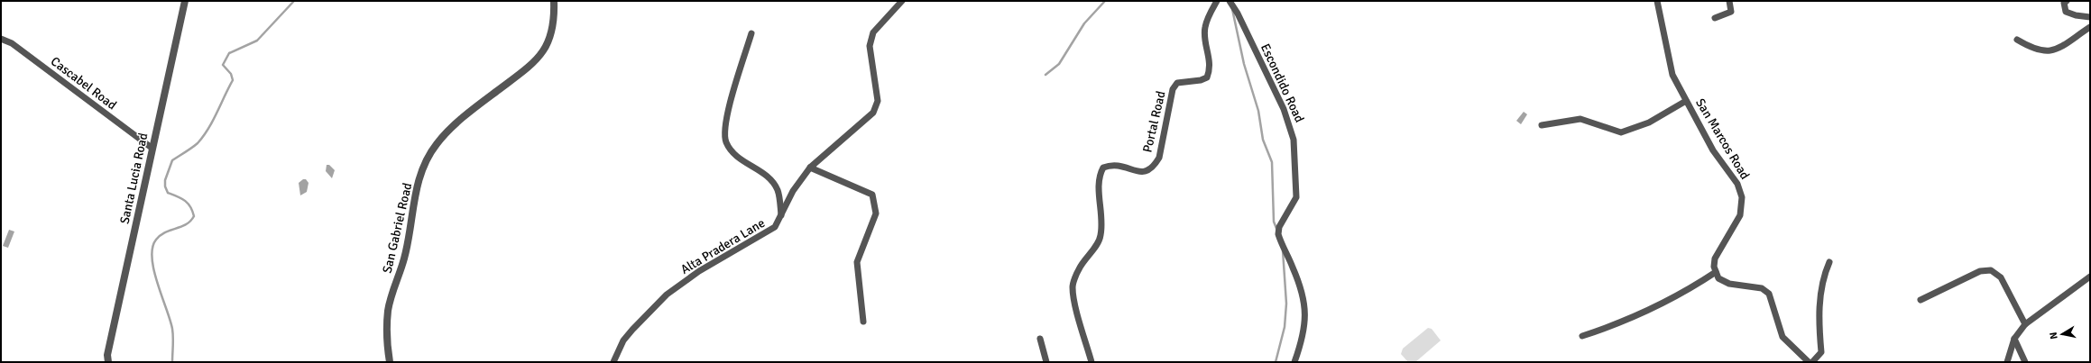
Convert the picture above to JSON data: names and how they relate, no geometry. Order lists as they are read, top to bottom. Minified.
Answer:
{"streets":{"street":["Cascabel Road","Escondido Road","Portal Road","San Marcos Road","Santa Lucia Road","San Gabriel Road","Alta Pradera Lane"]},"crossings":[["Cascabel Road","Santa Lucia Road"]],"north":"left"}
